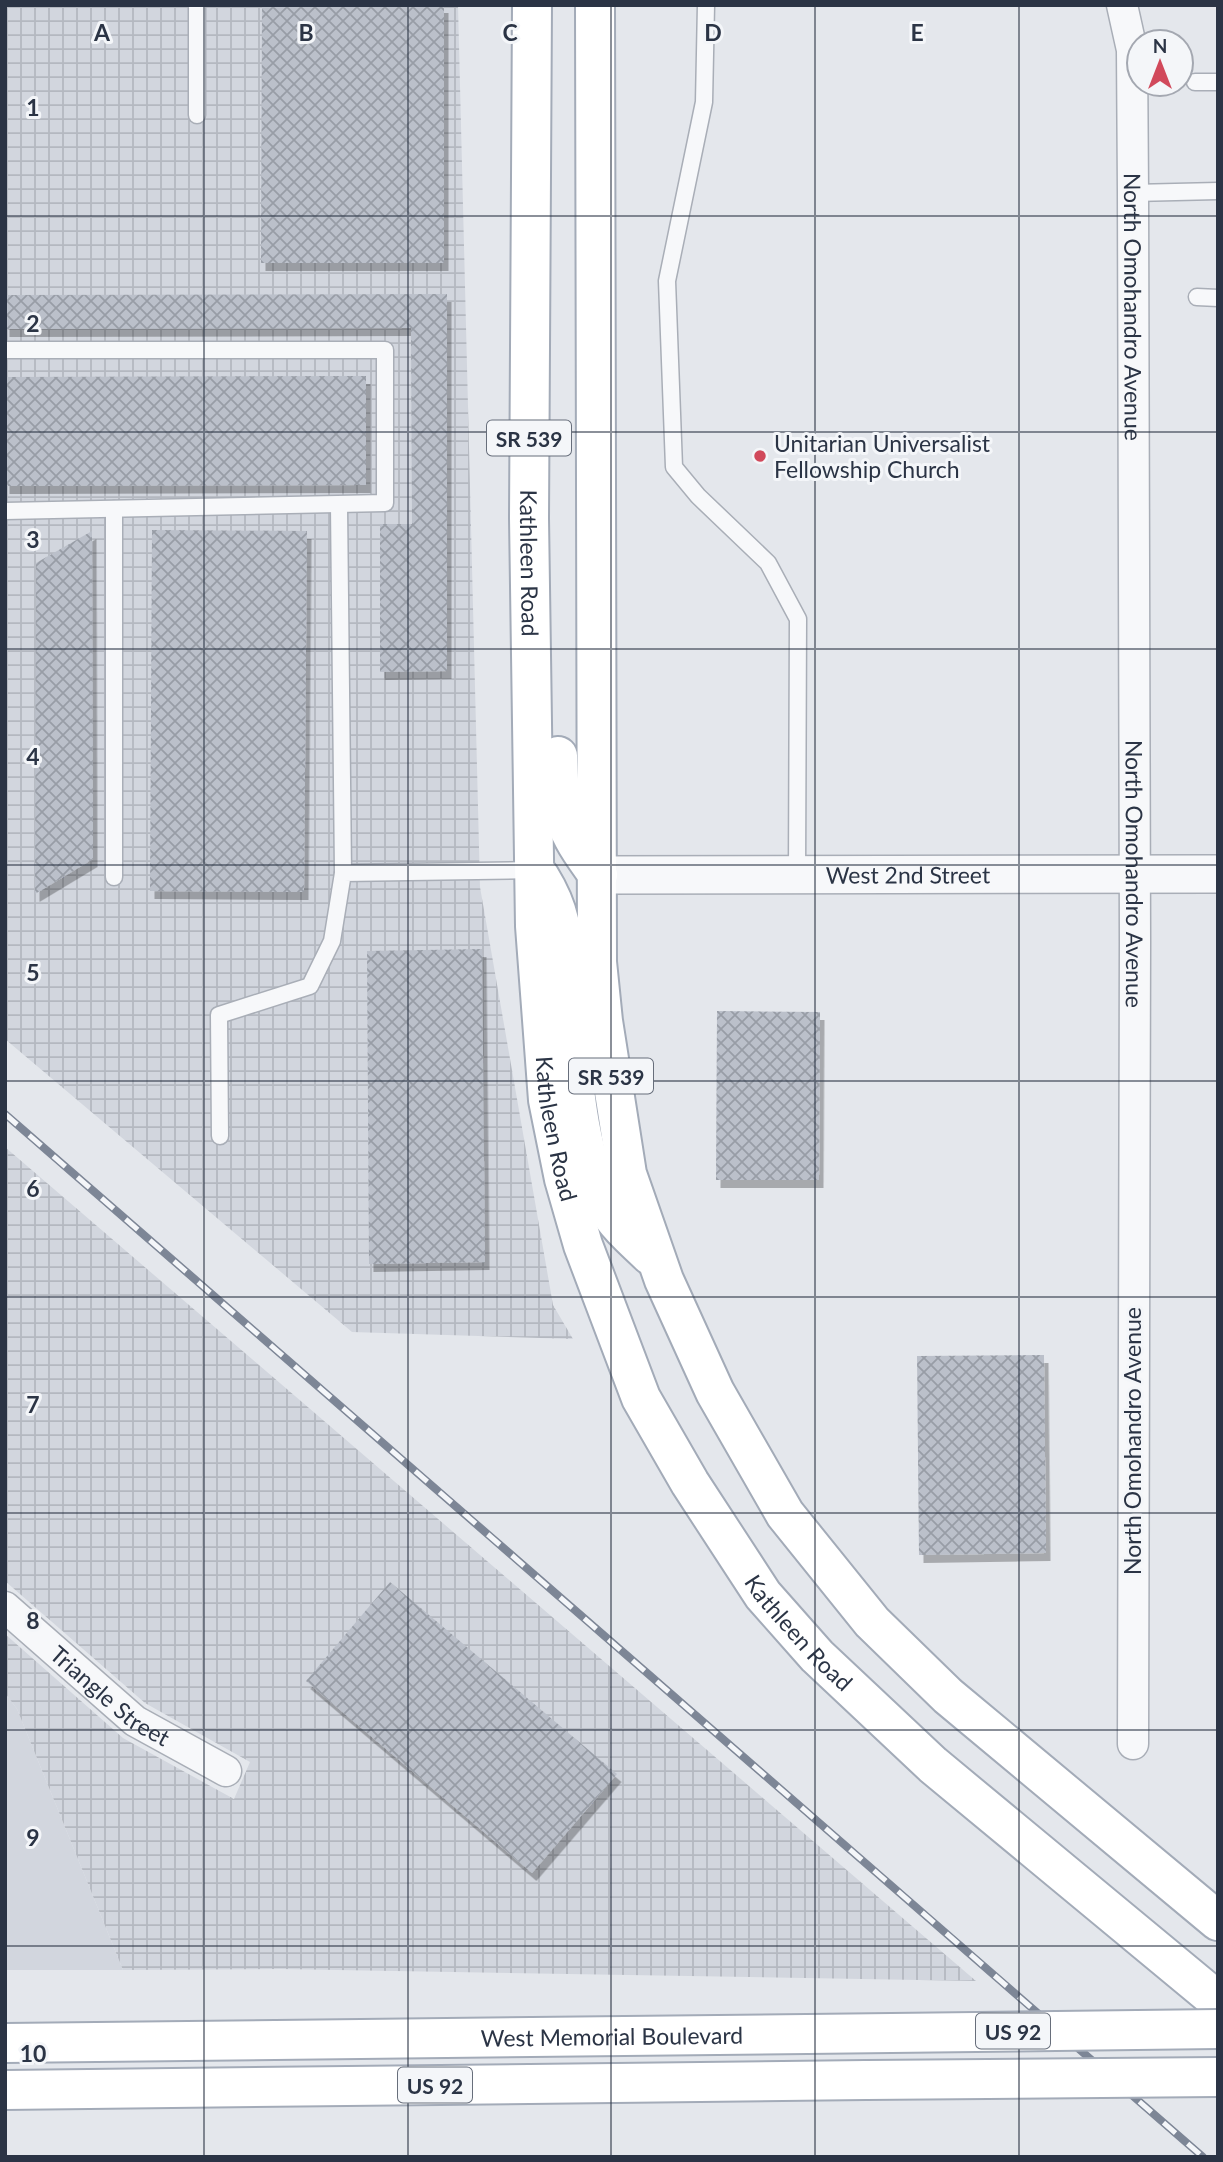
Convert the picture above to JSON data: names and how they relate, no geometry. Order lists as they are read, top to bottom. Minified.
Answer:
{"streets":{"main road":["SR 539","Kathleen Road","US 92","West Memorial Boulevard"],"street":["North Omohandro Avenue","West 2nd Street","Triangle Street"]},"crossings":[["North Omohandro Avenue","West 2nd Street"],["SR 539","West 2nd Street"]],"places":["Unitarian Universalist Fellowship Church"],"north":"top","grid":{"columns":["A","B","C","D","E"],"rows":["1","2","3","4","5","6","7","8","9","10"]}}
